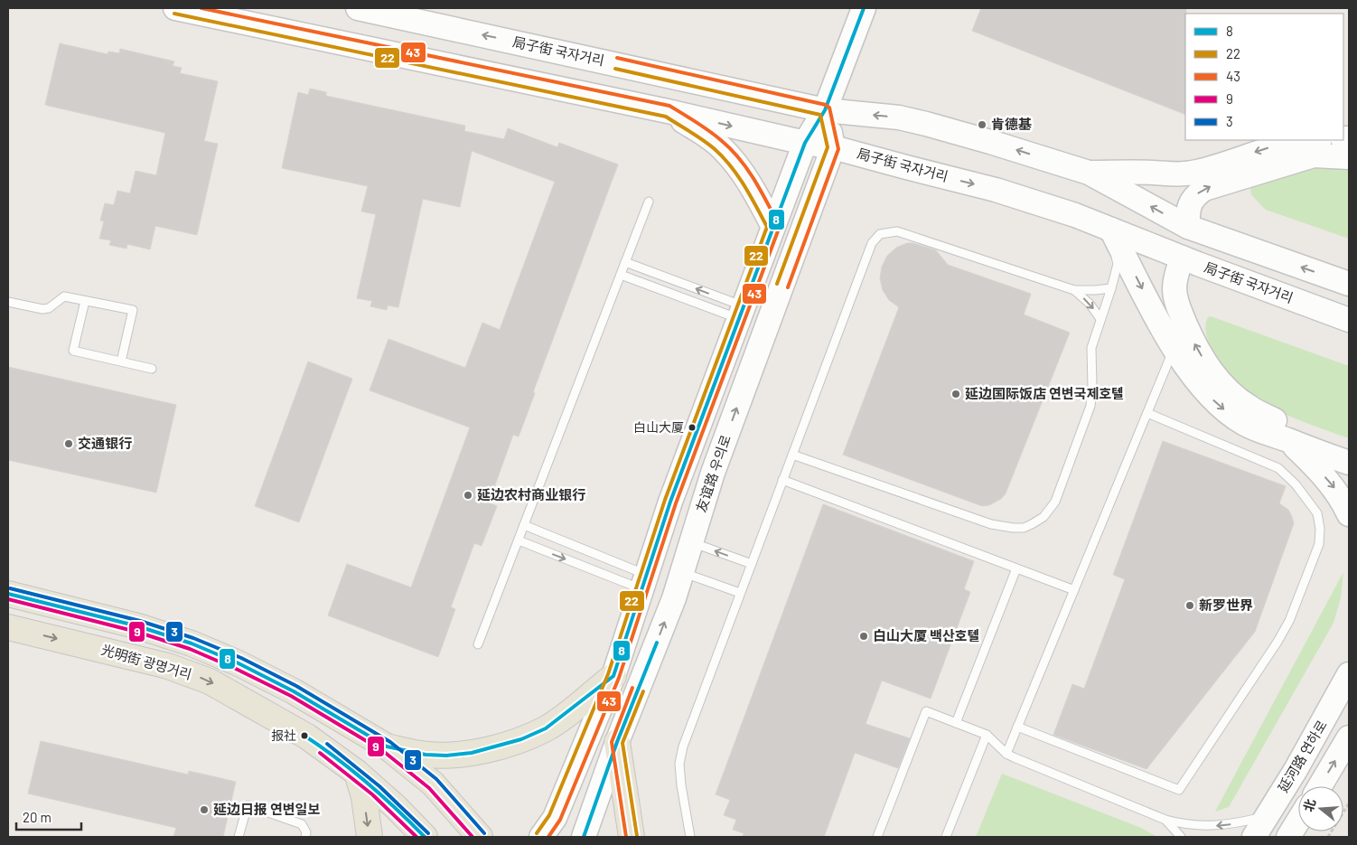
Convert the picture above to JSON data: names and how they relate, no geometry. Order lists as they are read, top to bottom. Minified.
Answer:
{"streets":{"main road":["局子街 국자거리","友谊路 우의로","光明街 광명거리","延河路 연하로"]},"crossings":[["局子街 국자거리","友谊路 우의로"]],"places":["肯德基","延边国际饭店 연변국제호텔","白山大厦","交通银行","延边农村商业银行","新罗世界","白山大厦 백산호텔","报社","延边日报 연변일보"],"lines":["transit line 8","transit line 43","transit line 22","transit line 3","transit line 9"],"legend":["8","22","43","9","3"],"scale_bar":"20 m","north":"left"}
